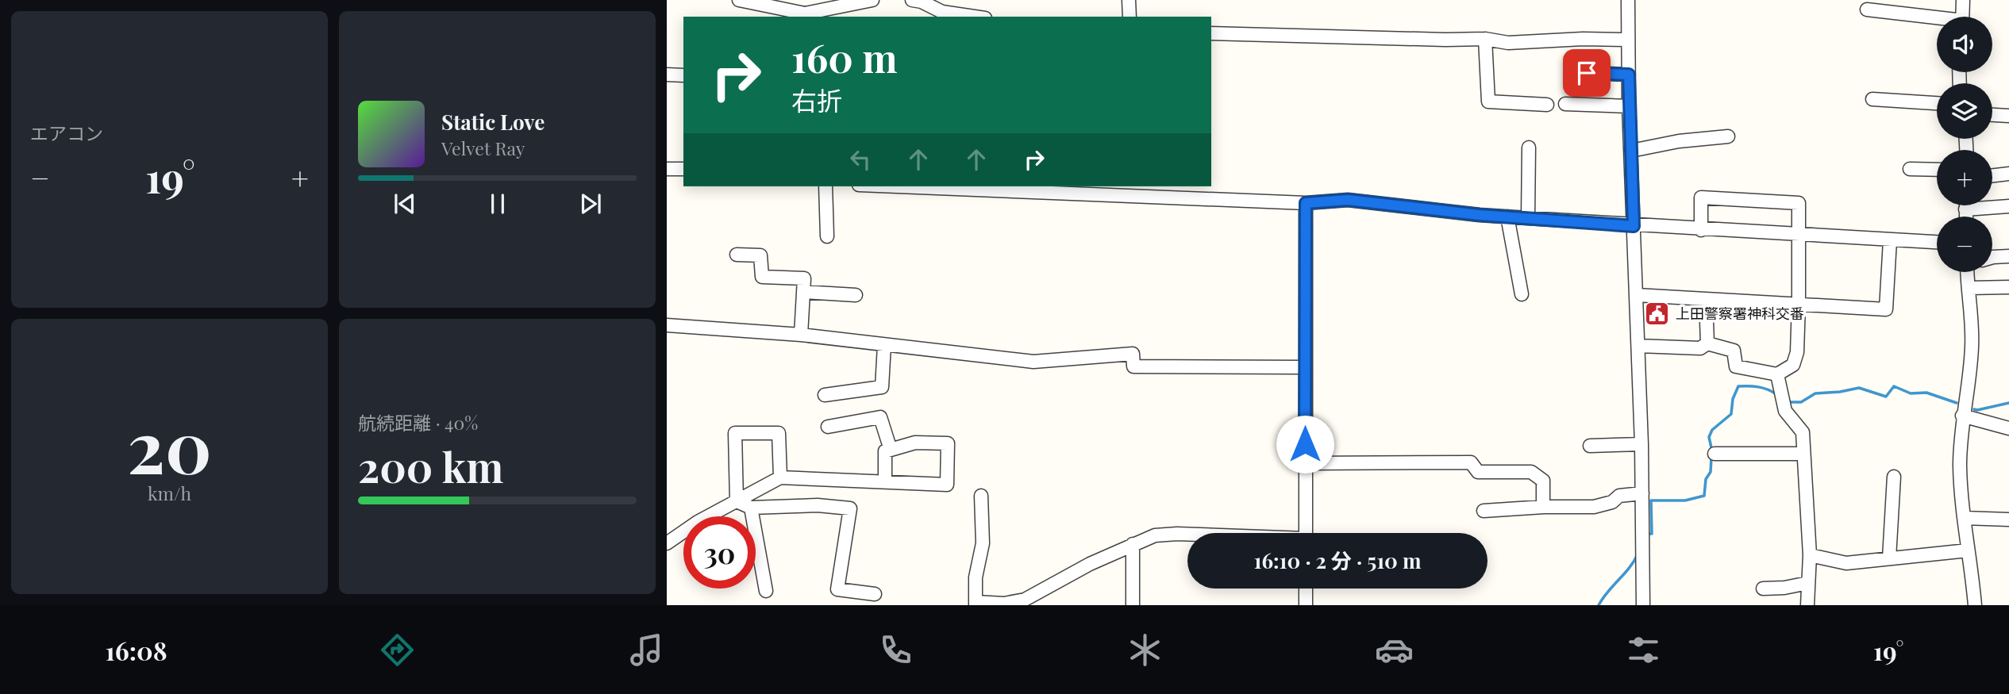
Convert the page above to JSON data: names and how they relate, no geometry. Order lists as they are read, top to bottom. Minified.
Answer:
{"places":{"public building":["上田警察署神科交番"]},"page":{"tile":["エアコン",["20","km/h"],["航続距離 · 40%","200 km"]],"map_buttons":["+","−"],"turn":["160 m","右折"],"song":["Static Love","Velvet Ray"],"heat":["−","19°","+"],"limit":"30","trip":"16:10 · 2 分 · 510 m","tabs":["16:08","19°"]}}
